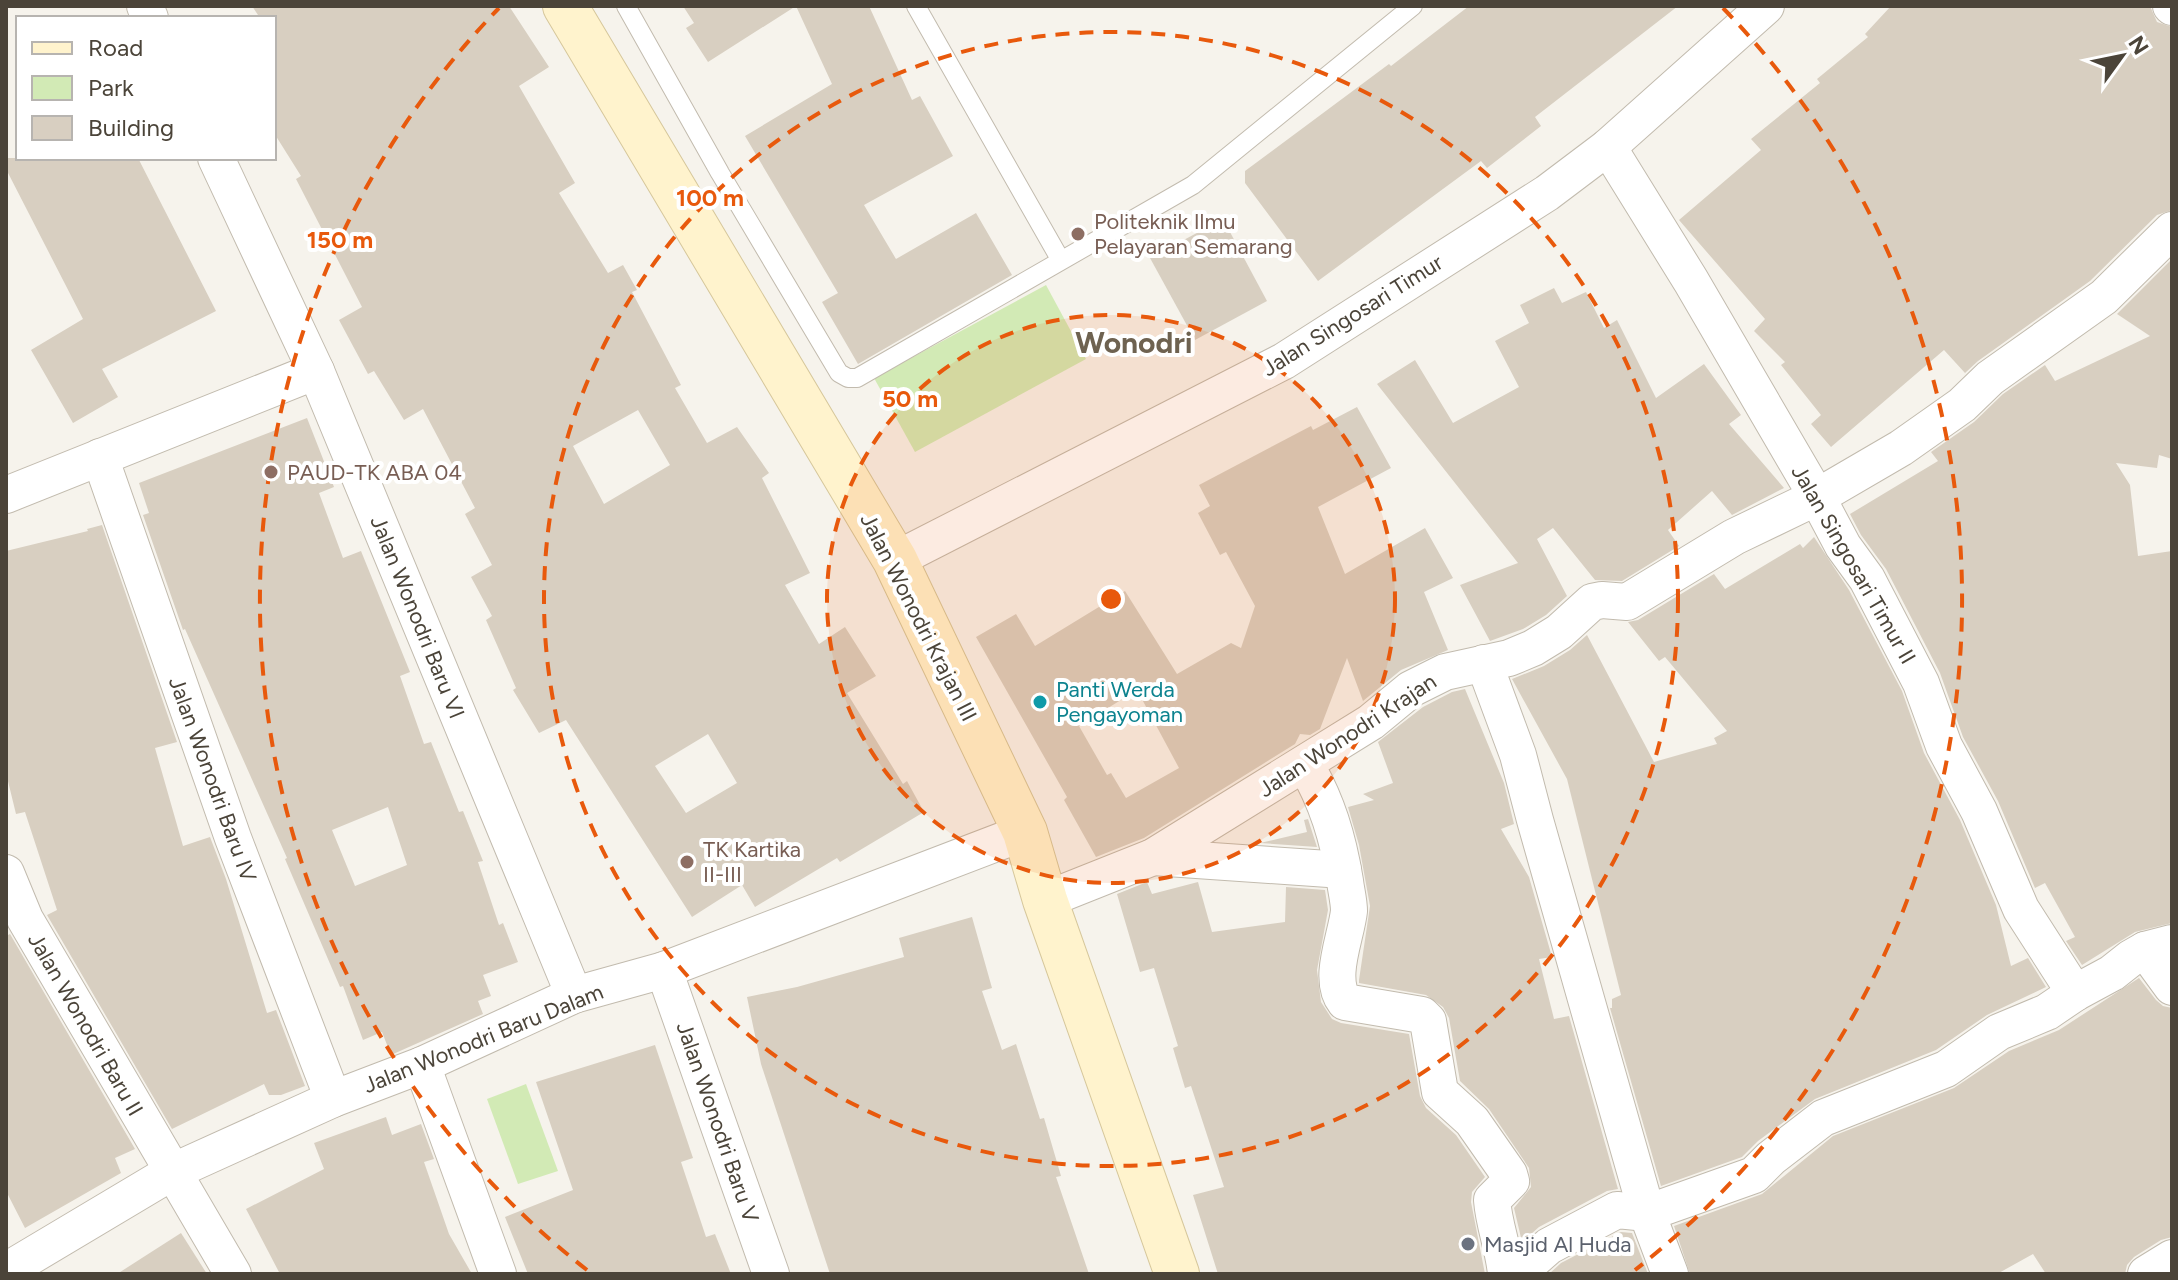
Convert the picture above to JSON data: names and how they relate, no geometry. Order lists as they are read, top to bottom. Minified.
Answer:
{"streets":{"main road":["Jalan Wonodri Krajan III"],"street":["Jalan Singosari Timur","Jalan Singosari Timur II","Jalan Wonodri Baru VI","Jalan Wonodri Krajan","Jalan Wonodri Baru IV","Jalan Wonodri Baru II","Jalan Wonodri Baru Dalam","Jalan Wonodri Baru V"]},"crossings":[["Jalan Singosari Timur","Jalan Singosari Timur II"],["Jalan Singosari Timur","Jalan Wonodri Krajan III"],["Jalan Singosari Timur II","Jalan Wonodri Krajan"],["Jalan Wonodri Baru VI","Jalan Wonodri Baru Dalam"],["Jalan Wonodri Krajan III","Jalan Wonodri Krajan"],["Jalan Wonodri Krajan III","Jalan Wonodri Baru Dalam"],["Jalan Wonodri Baru IV","Jalan Wonodri Baru Dalam"],["Jalan Wonodri Baru II","Jalan Wonodri Baru Dalam"],["Jalan Wonodri Baru Dalam","Jalan Wonodri Baru V"]],"districts":["Wonodri"],"places":["Politeknik Ilmu Pelayaran Semarang","PAUD-TK ABA 04","Panti Werda Pengayoman","TK Kartika II-III","Masjid Al Huda"],"legend":["Road","Park","Building"],"north":"top right","rings":["100 m","150 m","50 m"]}
